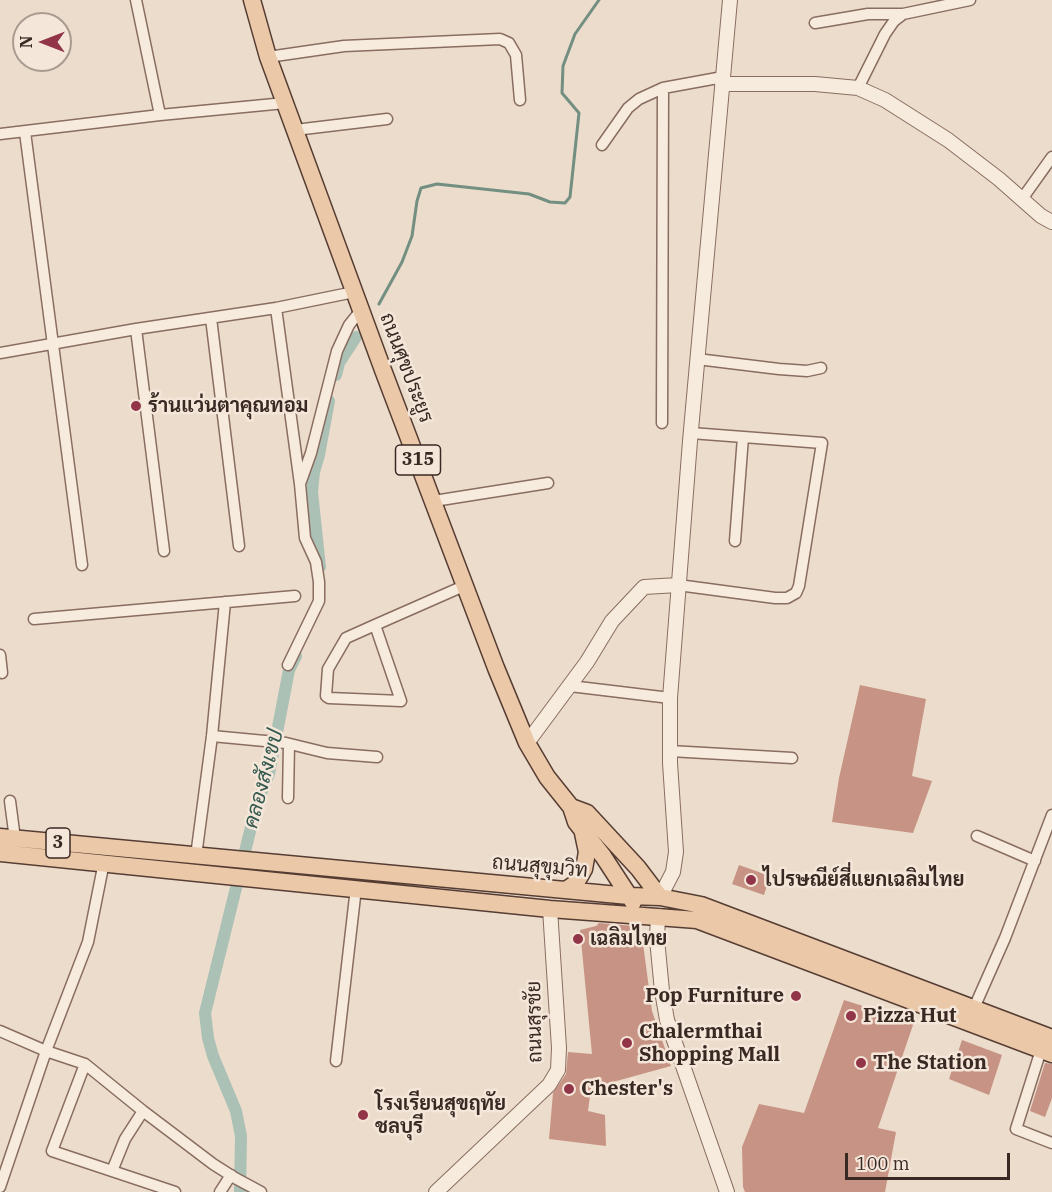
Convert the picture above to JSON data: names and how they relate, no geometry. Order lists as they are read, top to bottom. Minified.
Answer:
{"streets":{"main road":["ถนนศุขประยูร","315","3","ถนนสุขุมวิท"],"street":["ถนนสุรชัย"]},"crossings":[["ถนนศุขประยูร","ถนนสุขุมวิท"],["ถนนสุขุมวิท","ถนนสุรชัย"]],"water":["คลองสังเขป"],"places":["ร้านแว่นตาคุณทอม","ไปรษณีย์สี่แยกเฉลิมไทย","เฉลิมไทย","Pop Furniture","Pizza Hut","Chalermthai Shopping Mall","The Station","Chester's","โรงเรียนสุขฤทัย ชลบุรี"],"scale_bar":"100 m","north":"left"}
